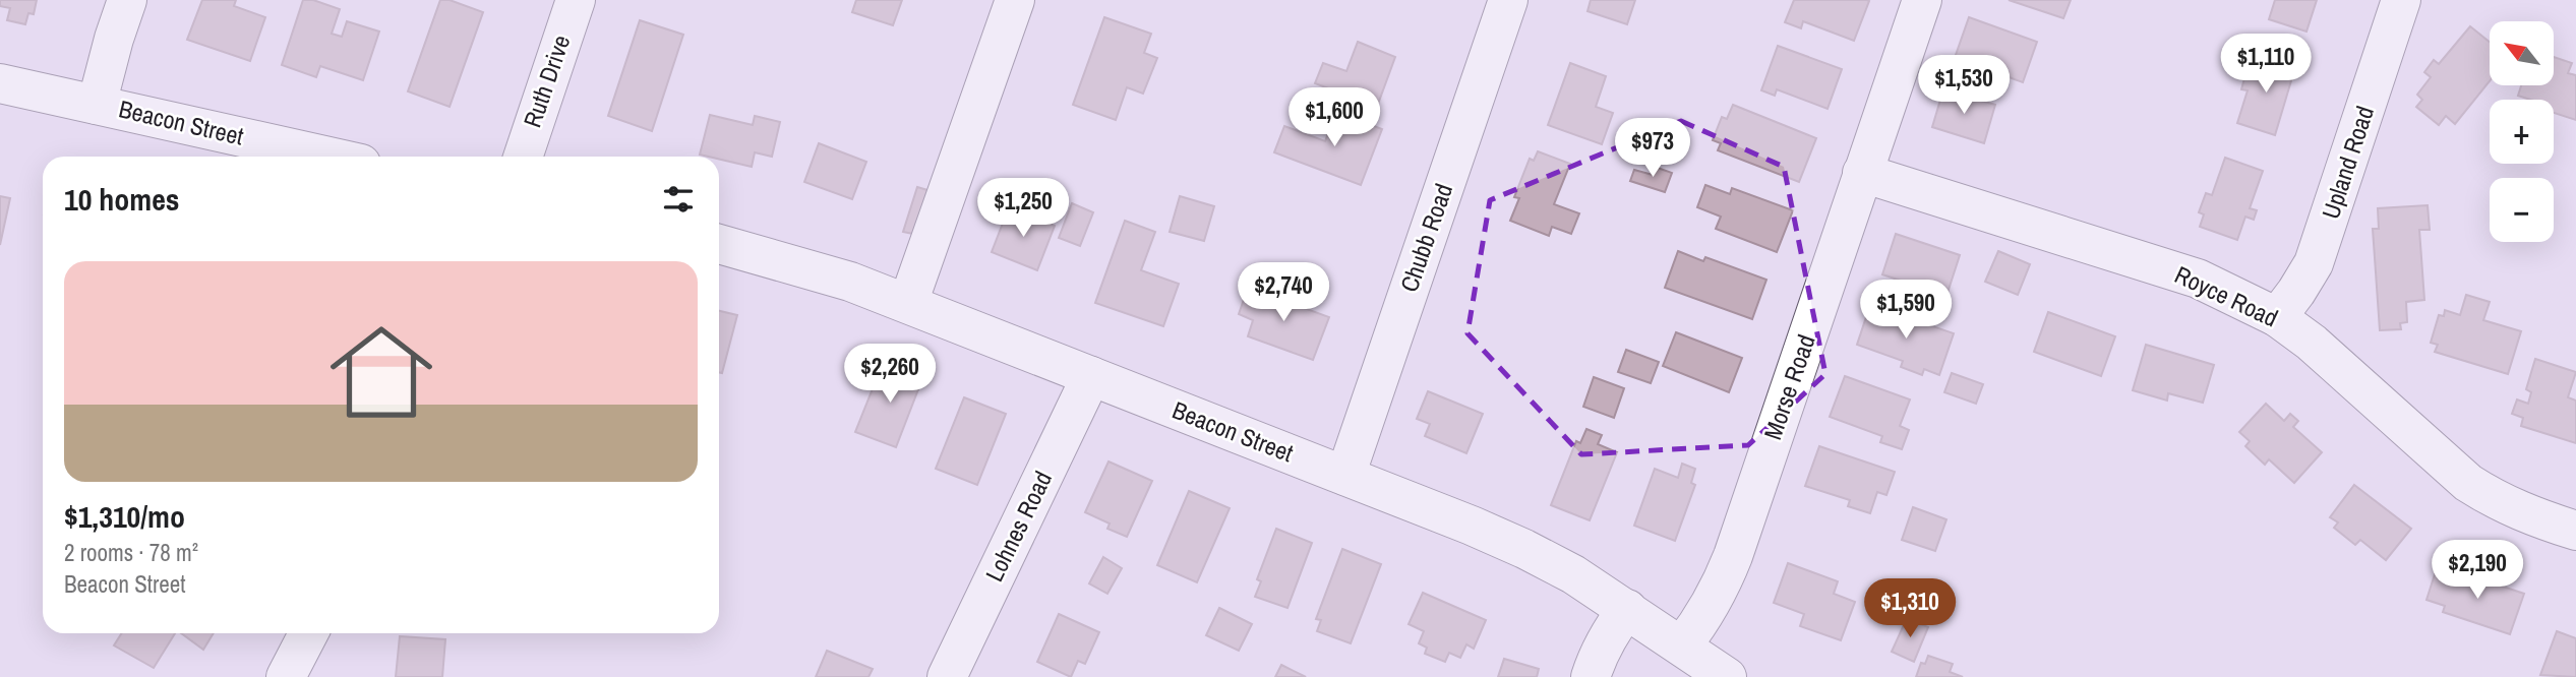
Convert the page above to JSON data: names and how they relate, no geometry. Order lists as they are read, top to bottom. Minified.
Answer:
{"streets":{"street":["Ruth Drive","Beacon Street","Upland Road","Chubb Road","Royce Road","Morse Road","Lohnes Road"]},"crossings":[["Beacon Street","Chubb Road"],["Beacon Street","Morse Road"],["Beacon Street","Lohnes Road"],["Upland Road","Royce Road"],["Royce Road","Morse Road"]],"north":"top left","page":{"map_buttons":["+","−"],"price":["$1,110","$1,530","$1,600","$973","$1,250","$2,740","$1,590","$2,260","$2,190","$1,310"],"heading":"10 homes","list":[{"name":"$1,310/mo","note":"2 rooms · 78 m² · Beacon Street"}]}}
